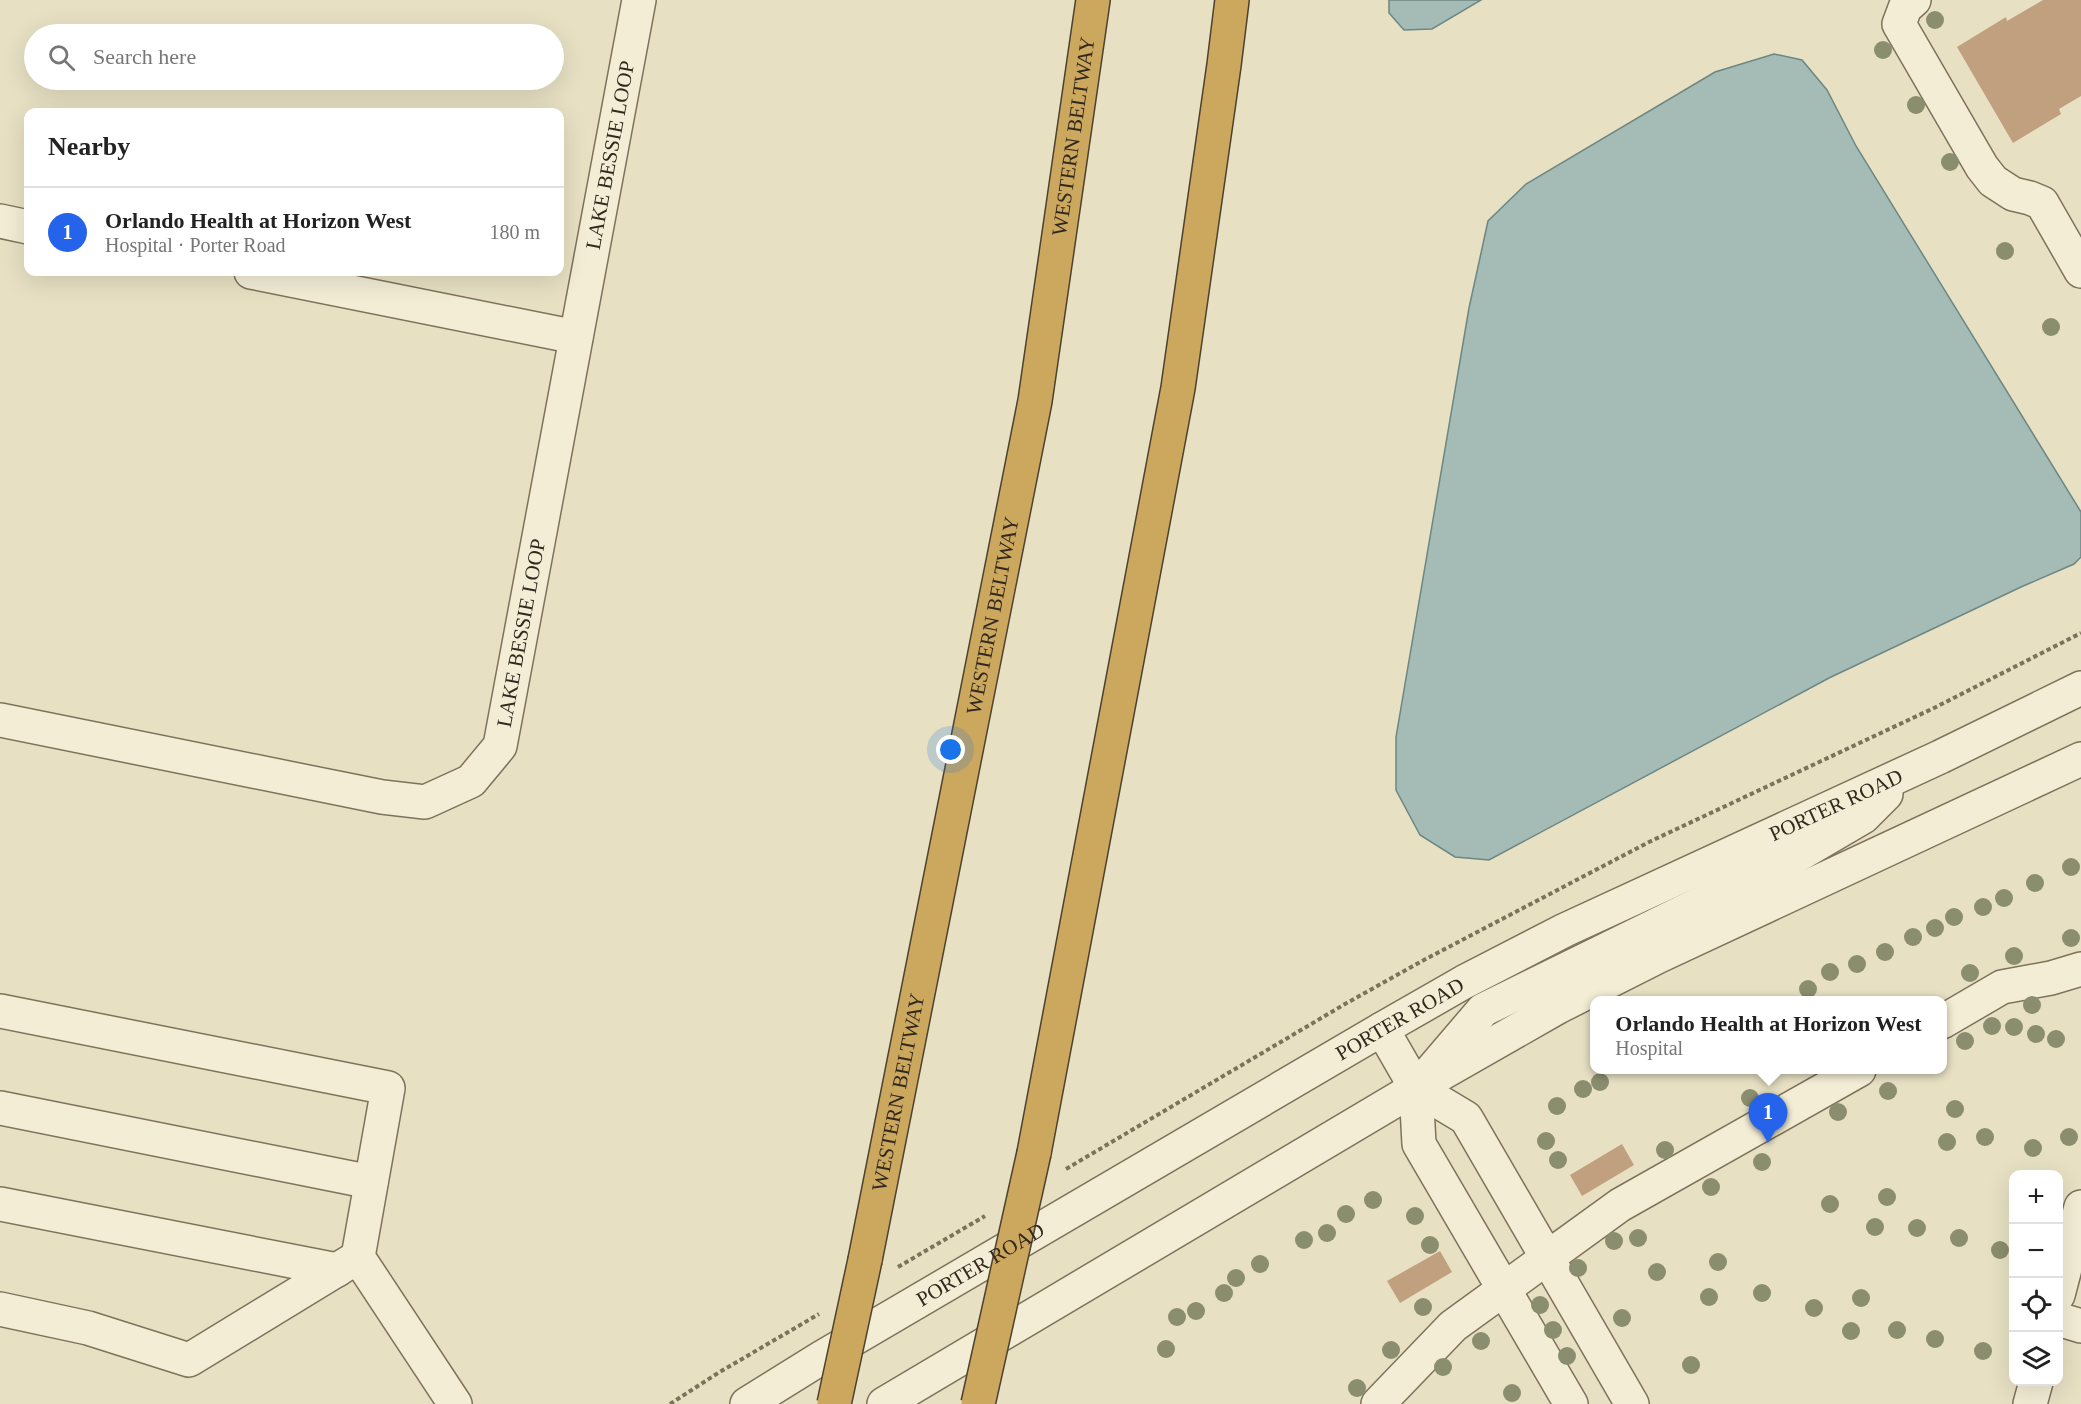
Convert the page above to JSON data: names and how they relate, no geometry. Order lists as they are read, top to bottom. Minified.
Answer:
{"streets":{"highway":["WESTERN BELTWAY"],"street":["LAKE BESSIE LOOP","PORTER ROAD"]},"page":{"search":"Search here","heading":"Nearby","list":[{"mark":"1","name":"Orlando Health at Horizon West","note":"Hospital · Porter Road","value":"180 m"}],"popup":["Orlando Health at Horizon West","Hospital"],"pins":"1","map_buttons":["+","−"]}}
